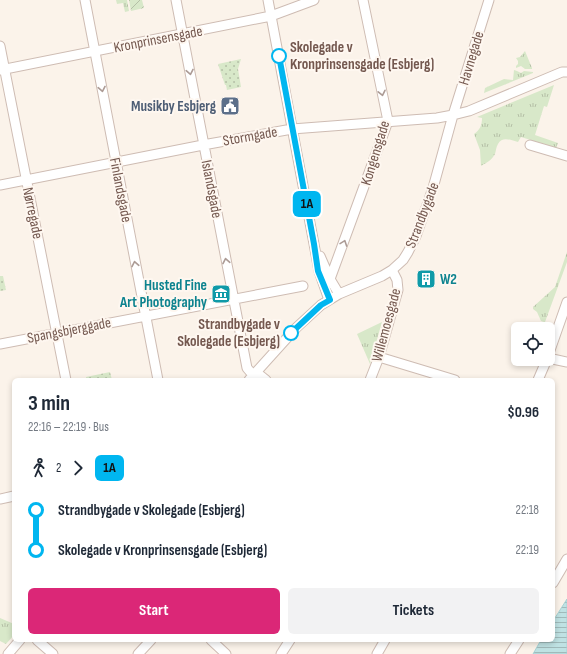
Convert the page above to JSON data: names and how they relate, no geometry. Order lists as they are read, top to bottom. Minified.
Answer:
{"streets":{"street":["Kronprinsensgade","Havnegade","Stormgade","Kongensgade","Islandsgade","Finlandsgade","Nørregade","Strandbygade","Willemoesgade","Spangsbjerggade"]},"crossings":[["Kronprinsensgade","Islandsgade"],["Kronprinsensgade","Finlandsgade"],["Kronprinsensgade","Nørregade"],["Havnegade","Stormgade"],["Havnegade","Strandbygade"],["Stormgade","Kongensgade"],["Stormgade","Islandsgade"],["Stormgade","Finlandsgade"],["Stormgade","Nørregade"],["Stormgade","Strandbygade"],["Islandsgade","Strandbygade"],["Islandsgade","Spangsbjerggade"],["Finlandsgade","Spangsbjerggade"],["Nørregade","Spangsbjerggade"],["Strandbygade","Willemoesgade"]],"places":{"other":["Skolegade v Kronprinsensgade (Esbjerg)","Strandbygade v Skolegade (Esbjerg)"],"public building":["Musikby Esbjerg"],"building":["W2"],"museum":["Husted Fine Art Photography"]},"lines":["bus line 1A"],"page":{"on_map":"1A","heading":["3 min","22:16 – 22:19 · Bus","$0.96"],"legs":["2","1A"],"list":[{"name":"Strandbygade v Skolegade (Esbjerg)","value":"22:18"},{"name":"Skolegade v Kronprinsensgade (Esbjerg)","value":"22:19"}],"buttons":["Start","Tickets"]}}
